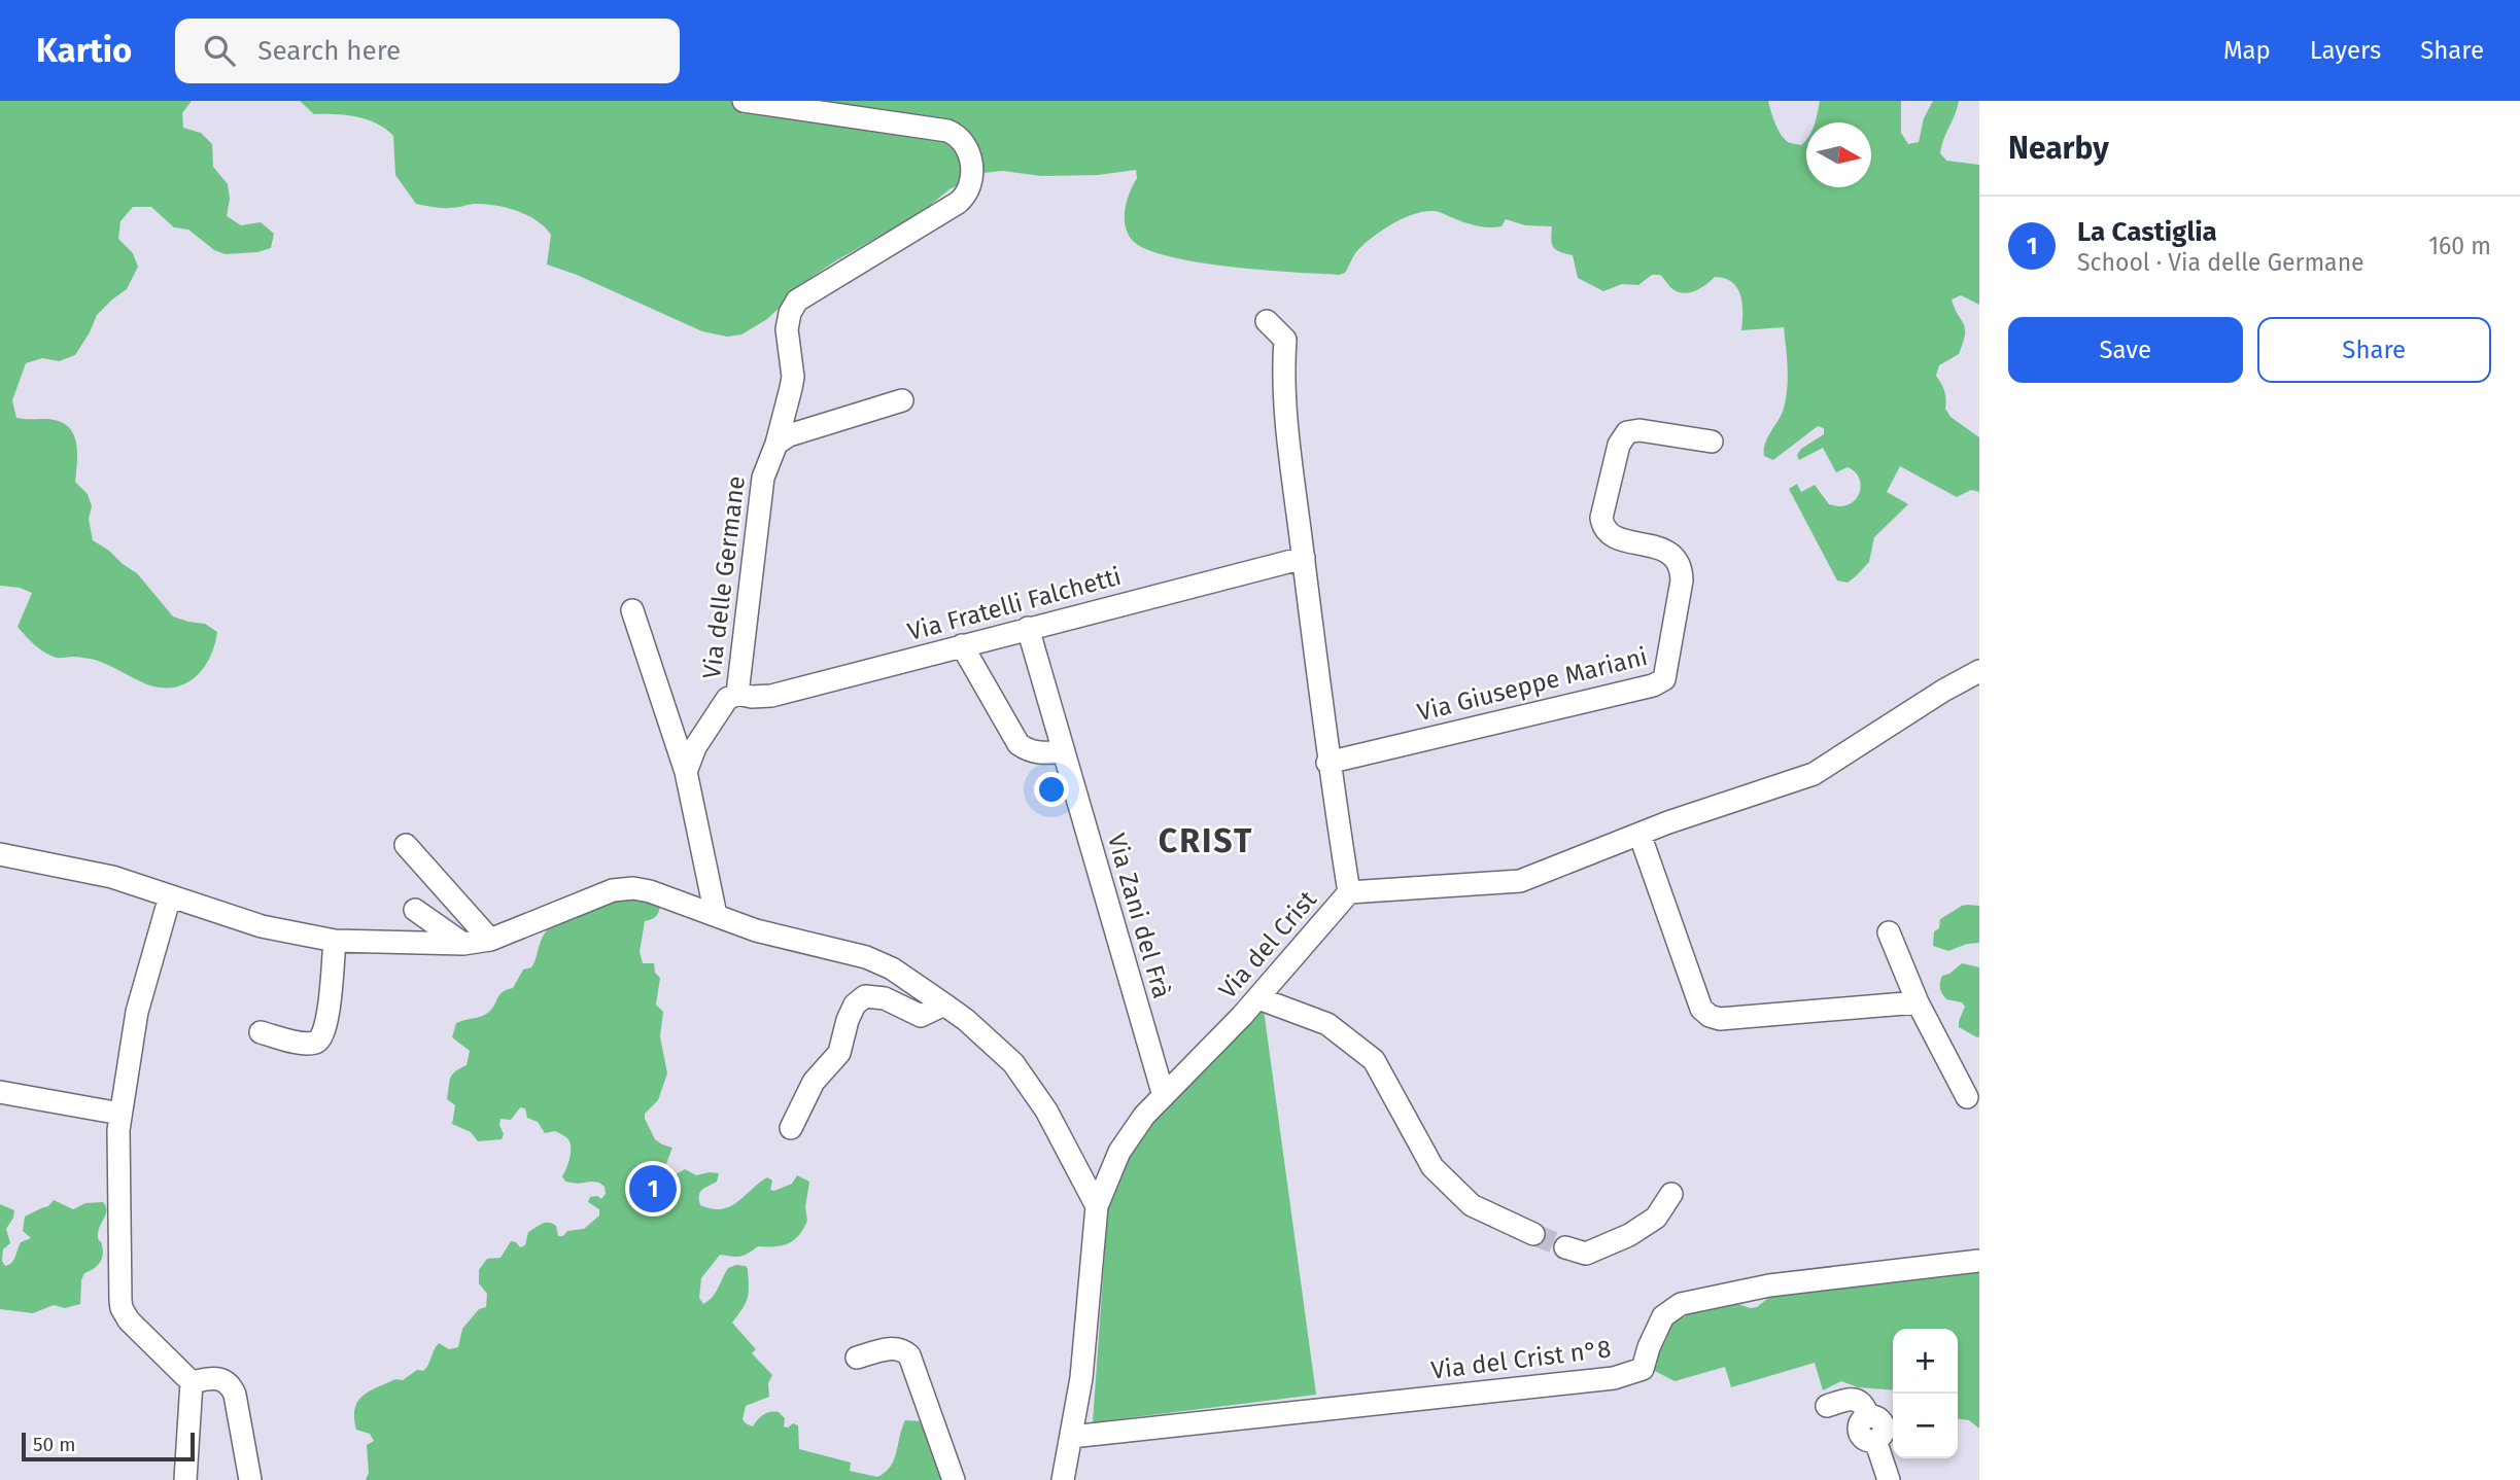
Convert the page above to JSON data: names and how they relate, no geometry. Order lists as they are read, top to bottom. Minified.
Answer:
{"streets":{"street":["Via delle Germane","Via Fratelli Falchetti","Via Giuseppe Mariani","Via Zani del Frà","Via del Crist","Via del Crist n°8"]},"crossings":[["Via delle Germane","Via Fratelli Falchetti"],["Via Fratelli Falchetti","Via Zani del Frà"],["Via Fratelli Falchetti","Via del Crist"],["Via Giuseppe Mariani","Via del Crist"],["Via Zani del Frà","Via del Crist"],["Via del Crist","Via del Crist n°8"]],"districts":["CRIST"],"scale_bar":"50 m","north":"right","page":{"header":"Kartio","search":"Search here","nav":["Map","Layers","Share"],"heading":"Nearby","list":[{"mark":"1","name":"La Castiglia","note":"School · Via delle Germane","value":"160 m"}],"buttons":["Save","Share"],"pins":"1","map_buttons":["+","−"],"scale":"50 m"}}
